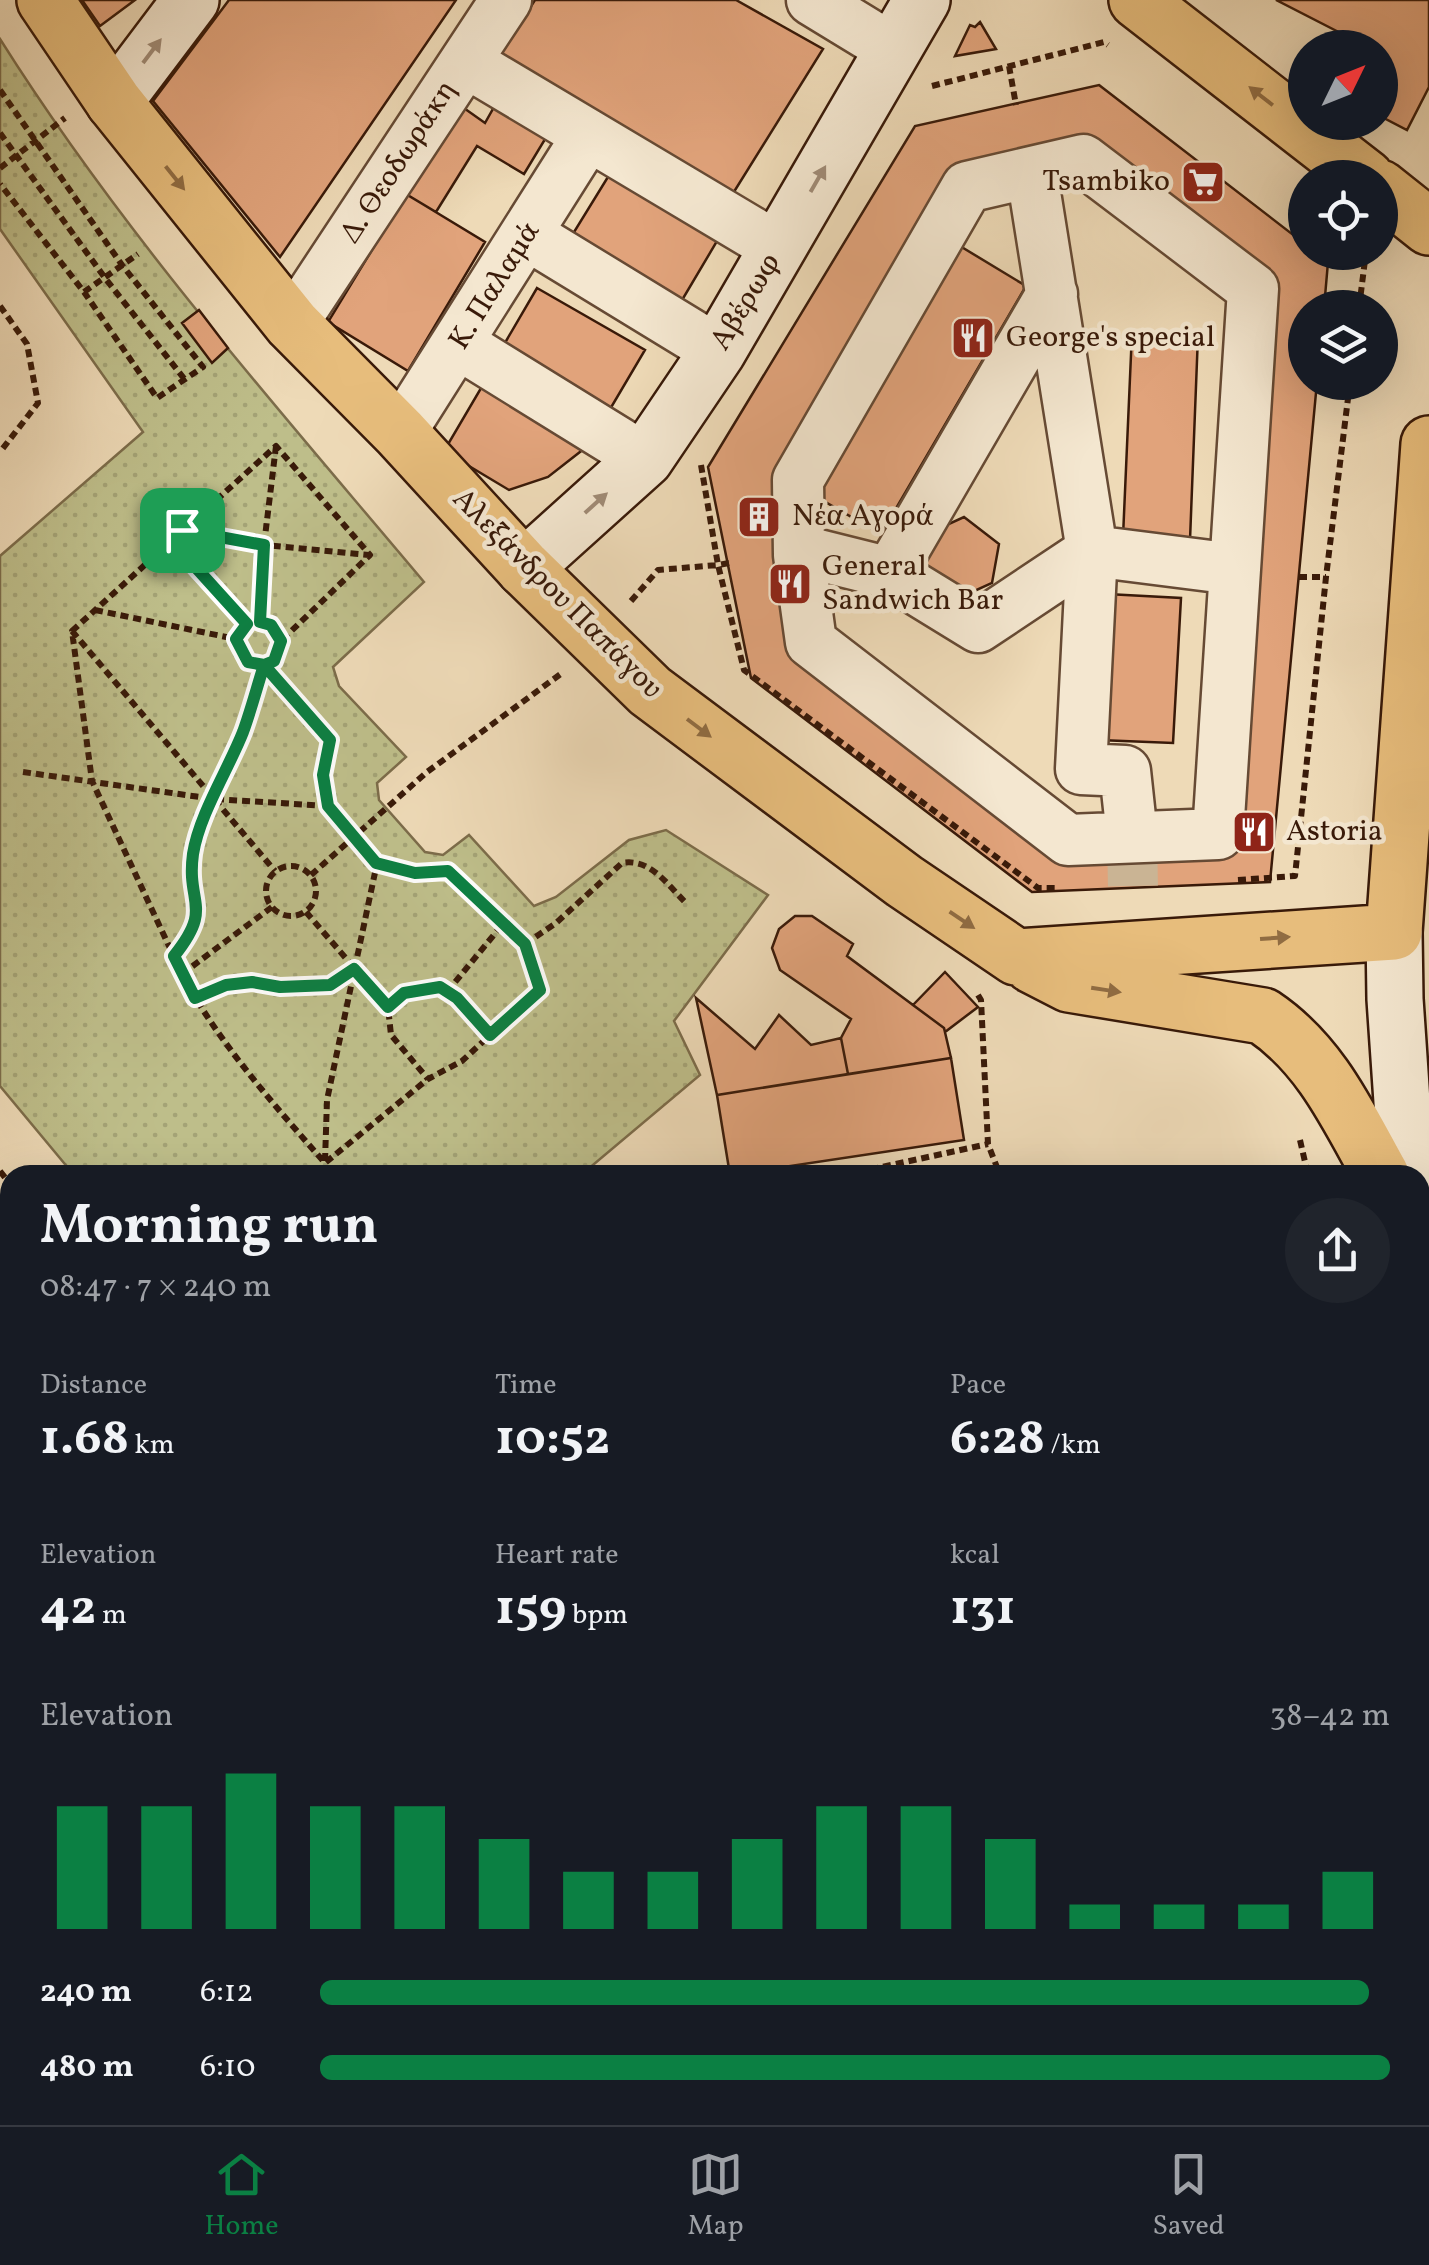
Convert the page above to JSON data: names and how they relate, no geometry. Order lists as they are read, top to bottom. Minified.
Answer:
{"streets":{"main road":["Αλεξάνδρου Παπάγου"],"street":["Δ. Θεοδωράκη","Κ. Παλαμά","Αβέρωφ"]},"crossings":[["Δ. Θεοδωράκη","Αλεξάνδρου Παπάγου"],["Κ. Παλαμά","Αλεξάνδρου Παπάγου"],["Αβέρωφ","Αλεξάνδρου Παπάγου"]],"one_way":["Αλεξάνδρου Παπάγου"],"places":{"supermarket":["Tsambiko"],"restaurant":["George's special","General Sandwich Bar","Astoria"],"building":["Νέα Αγορά"]},"north":"top right","page":{"heading":["Morning run","08:47 · 7 × 240 m"],"stats":[["Distance","1.68 km"],["Time","10:52"],["Pace","6:28 /km"],["Elevation","42 m"],["Heart rate","159 bpm"],["kcal","131"]],"chart":["Elevation","38–42 m"],"list":[{"name":"240 m","note":"6:12"},{"name":"480 m","note":"6:10"}],"tabs":["Home","Map","Saved"]}}
